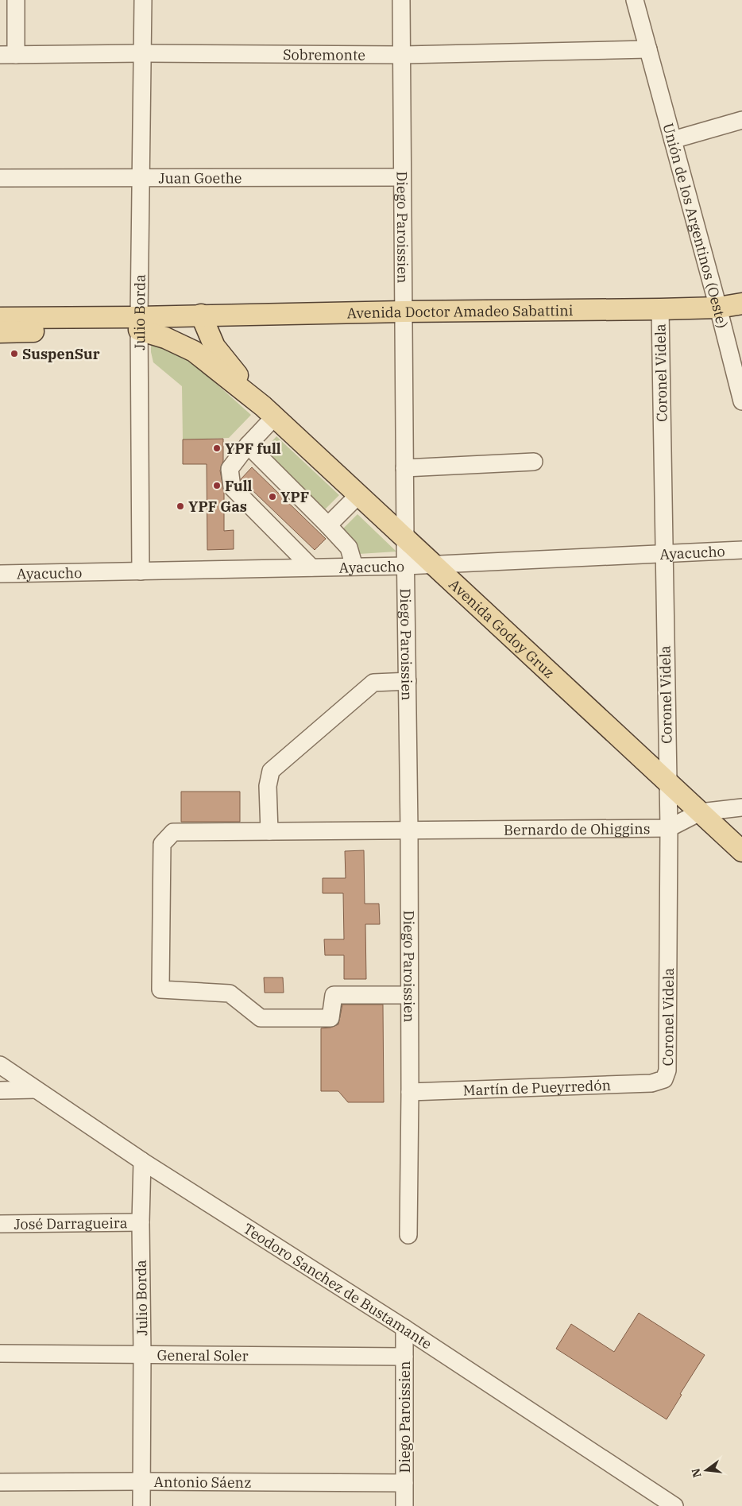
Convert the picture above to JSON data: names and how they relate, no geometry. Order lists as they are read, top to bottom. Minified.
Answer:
{"streets":{"main road":["Avenida Doctor Amadeo Sabattini","Avenida Godoy Gruz"],"street":["Sobremonte","Juan Goethe","Unión de los Argentinos (Oeste)","Diego Paroissien","Julio Borda","Coronel Videla","Ayacucho","Bernardo de Ohiggins","Martín de Pueyrredón","José Darragueira","Teodoro Sanchez de Bustamante","General Soler","Antonio Sáenz"]},"crossings":[["Sobremonte","Unión de los Argentinos (Oeste)"],["Sobremonte","Diego Paroissien"],["Sobremonte","Julio Borda"],["Juan Goethe","Diego Paroissien"],["Juan Goethe","Julio Borda"],["Unión de los Argentinos (Oeste)","Avenida Doctor Amadeo Sabattini"],["Diego Paroissien","Avenida Doctor Amadeo Sabattini"],["Diego Paroissien","Ayacucho"],["Diego Paroissien","Avenida Godoy Gruz"],["Diego Paroissien","Bernardo de Ohiggins"],["Diego Paroissien","Martín de Pueyrredón"],["Diego Paroissien","Teodoro Sanchez de Bustamante"],["Diego Paroissien","General Soler"],["Diego Paroissien","Antonio Sáenz"],["Avenida Doctor Amadeo Sabattini","Julio Borda"],["Avenida Doctor Amadeo Sabattini","Coronel Videla"],["Avenida Doctor Amadeo Sabattini","Avenida Godoy Gruz"],["Julio Borda","Ayacucho"],["Julio Borda","Avenida Godoy Gruz"],["Julio Borda","José Darragueira"],["Julio Borda","Teodoro Sanchez de Bustamante"],["Julio Borda","General Soler"],["Julio Borda","Antonio Sáenz"],["Coronel Videla","Ayacucho"],["Coronel Videla","Avenida Godoy Gruz"],["Coronel Videla","Bernardo de Ohiggins"],["Coronel Videla","Martín de Pueyrredón"],["Ayacucho","Avenida Godoy Gruz"],["Avenida Godoy Gruz","Bernardo de Ohiggins"]],"places":["SuspenSur","YPF full","Full","YPF","YPF Gas"],"north":"left"}
